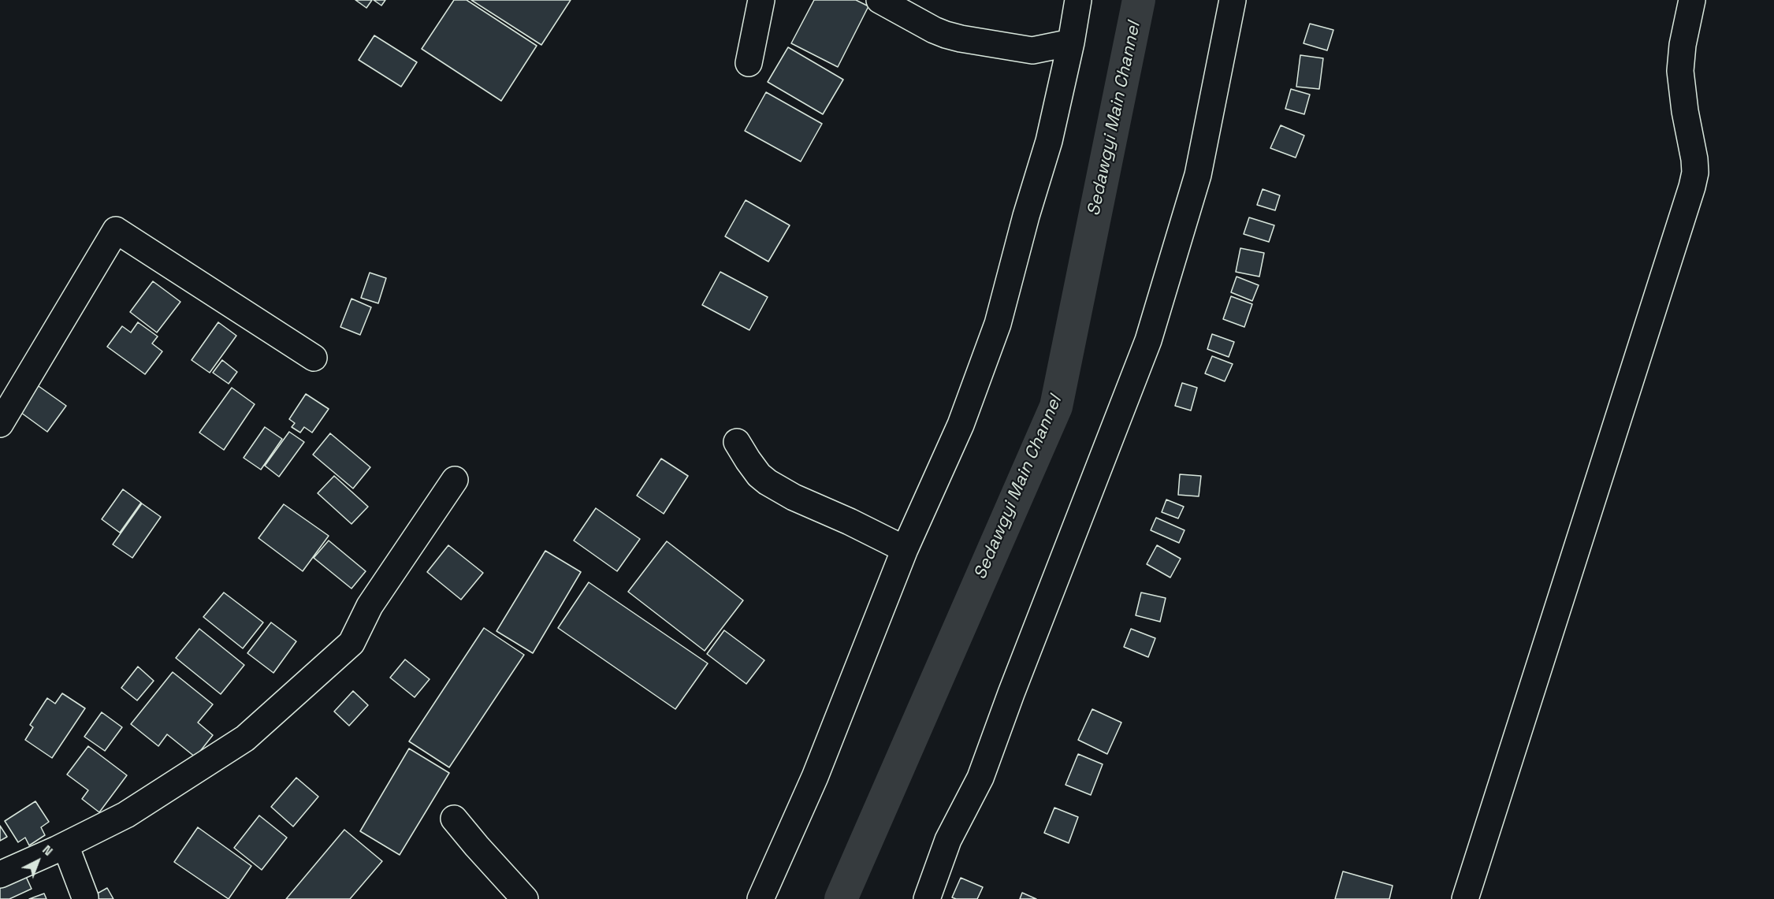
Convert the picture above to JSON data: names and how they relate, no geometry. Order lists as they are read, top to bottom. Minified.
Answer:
{"water":["Sedawgyi Main Channel"],"north":"top right"}
